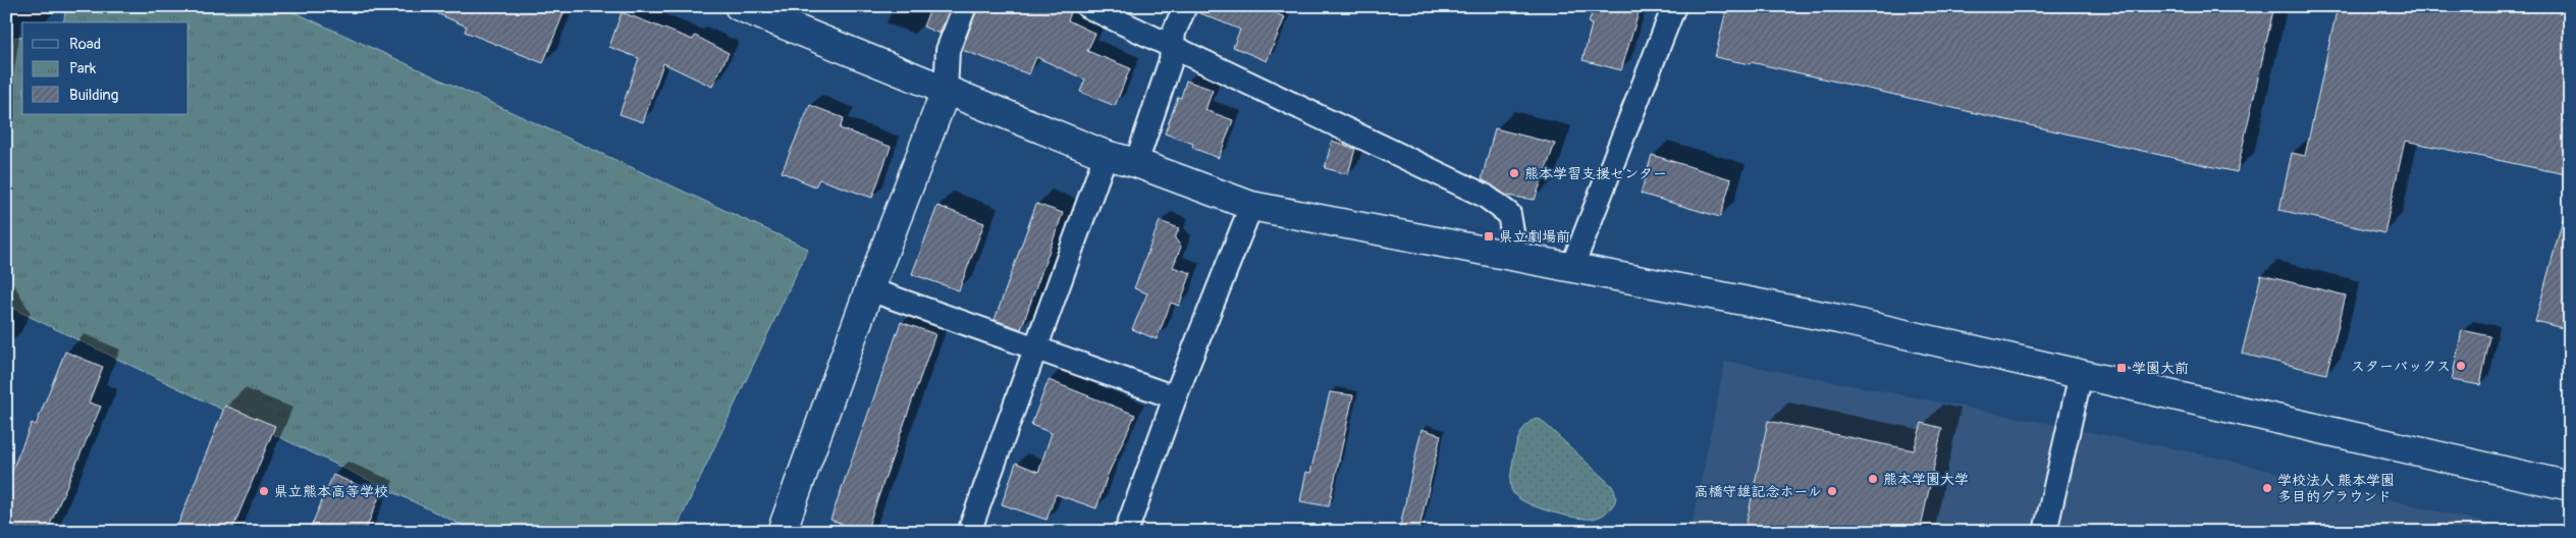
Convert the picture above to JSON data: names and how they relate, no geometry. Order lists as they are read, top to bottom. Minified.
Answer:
{"places":{"other":["熊本学習支援センター","スターバックス","熊本学園大学","学校法人 熊本学園 多目的グラウンド","県立熊本高等学校","高橋守雄記念ホール"],"transit":["県立劇場前","学園大前"]},"legend":["Road","Park","Building"]}
